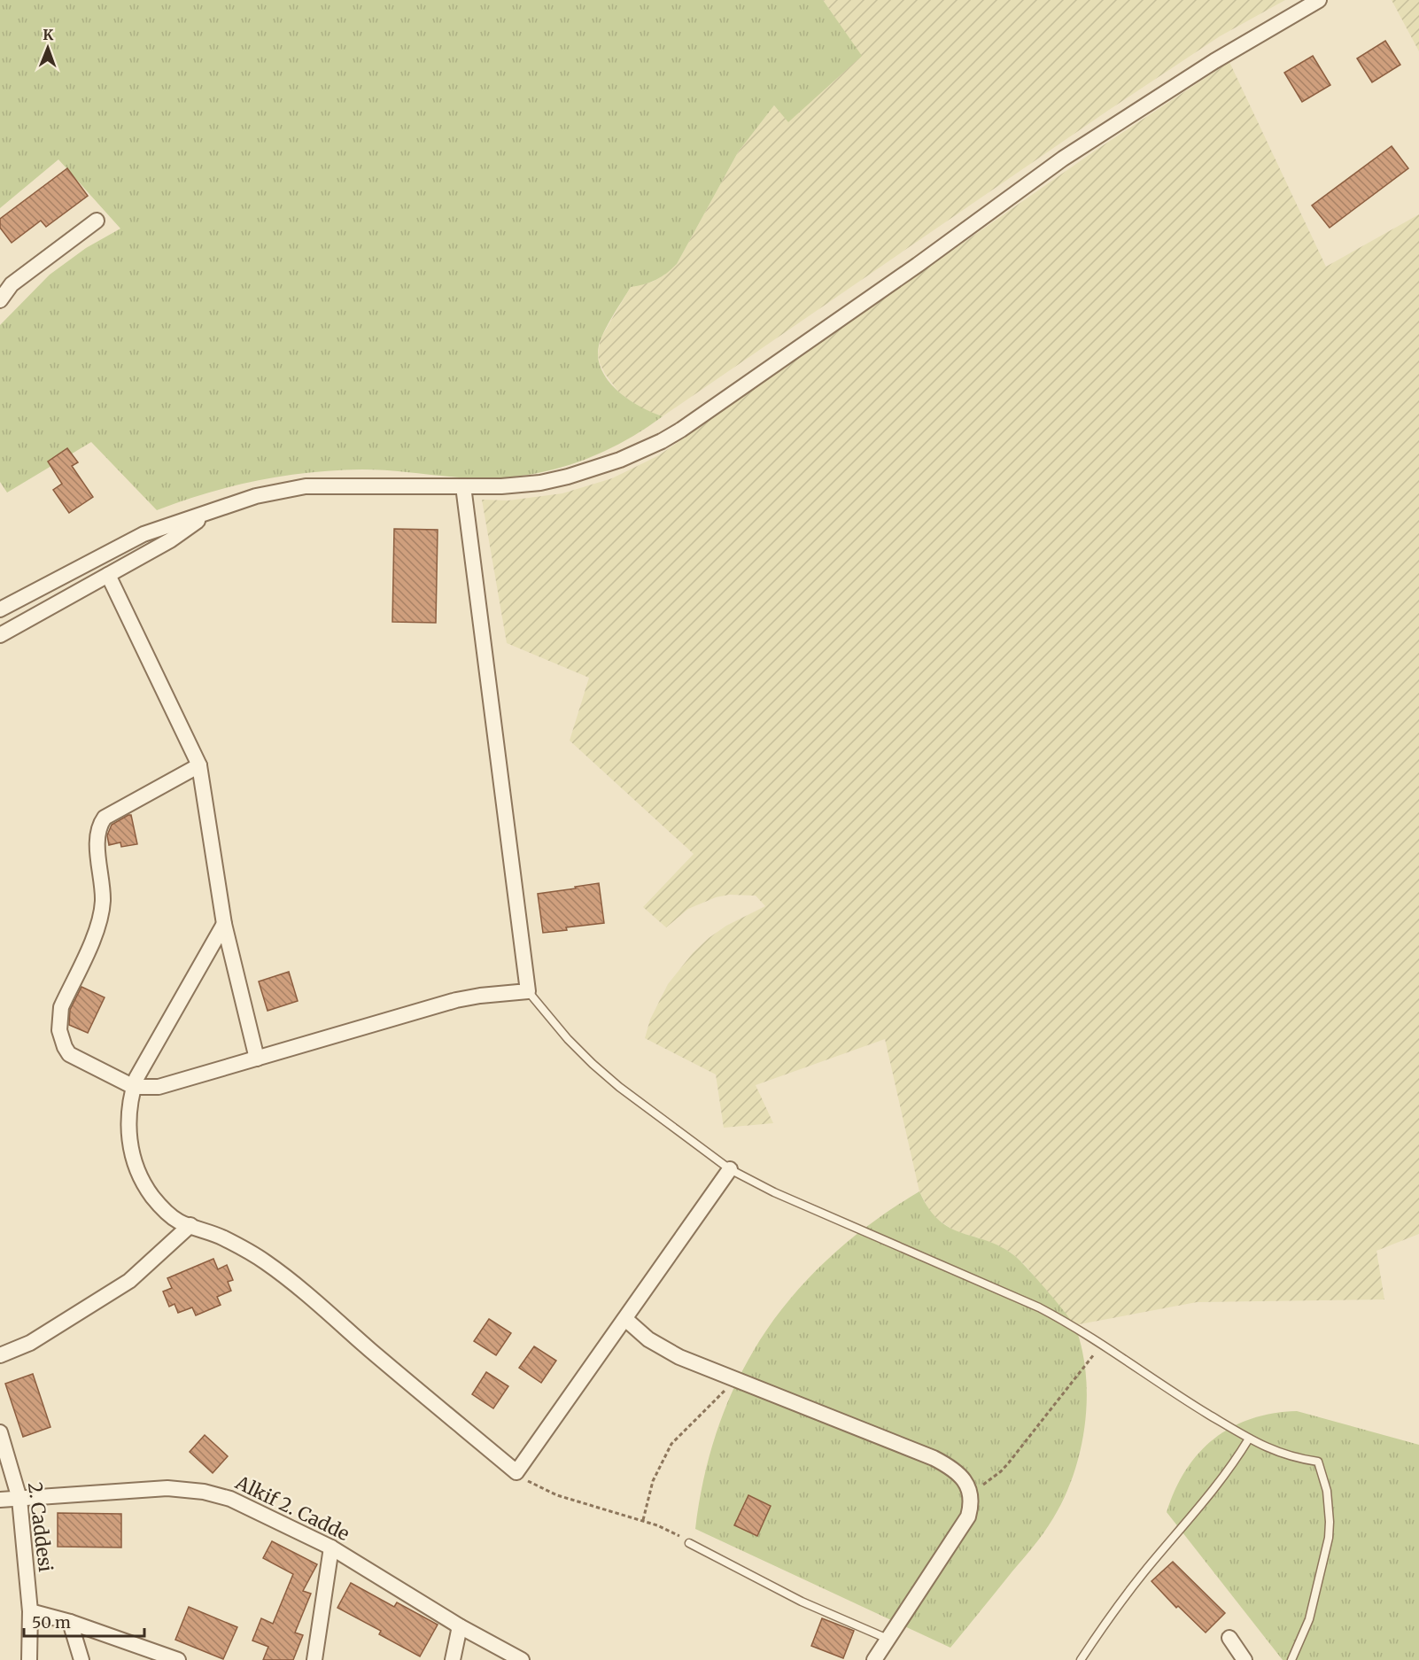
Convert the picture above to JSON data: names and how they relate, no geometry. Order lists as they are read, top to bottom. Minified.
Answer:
{"streets":{"street":["Alkif 2. Cadde","2. Caddesi"]},"crossings":[["Alkif 2. Cadde","2. Caddesi"]],"scale_bar":"50 m","north":"top"}
